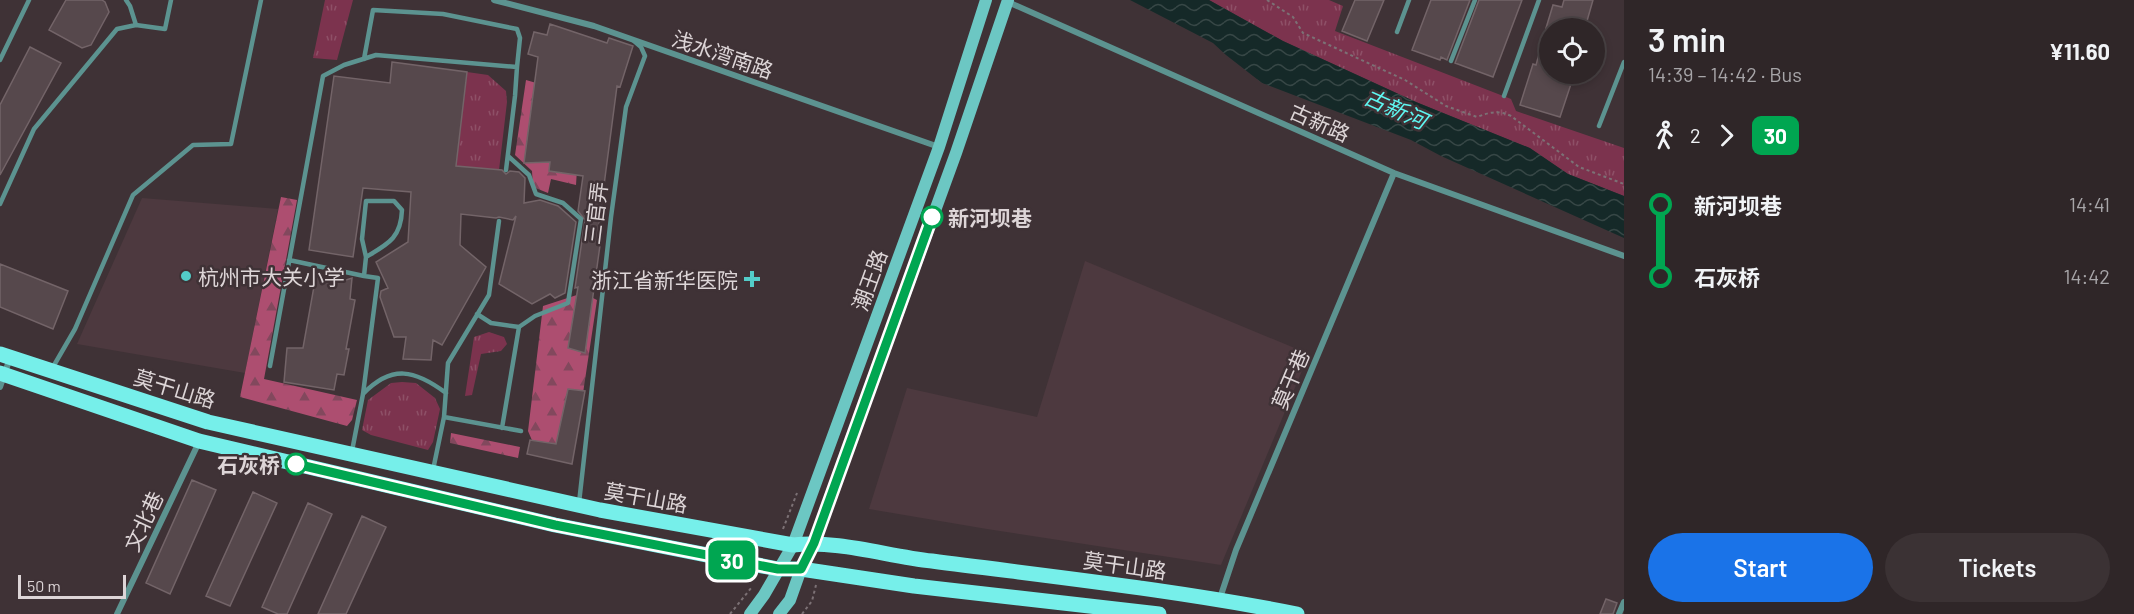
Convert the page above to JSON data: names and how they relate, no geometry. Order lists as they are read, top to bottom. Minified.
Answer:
{"streets":{"main road":["潮王路","莫干山路"],"street":["浅水湾南路","古新路","莫干巷","文北巷"],"lane":["三官弄"]},"crossings":[["浅水湾南路","三官弄"],["浅水湾南路","潮王路"],["古新路","潮王路"],["古新路","莫干巷"],["三官弄","莫干山路"],["潮王路","莫干山路"],["莫干巷","莫干山路"],["莫干山路","文北巷"]],"water":["古新河"],"places":{"other":["新河坝巷","杭州市大关小学","石灰桥"],"health":["浙江省新华医院"]},"lines":["bus line 30"],"scale_bar":"50 m","page":{"on_map":"30","heading":["3 min","14:39 – 14:42 · Bus","¥11.60"],"legs":["2","30"],"list":[{"name":"新河坝巷","value":"14:41"},{"name":"石灰桥","value":"14:42"}],"buttons":["Start","Tickets"],"scale":"50 m"}}
